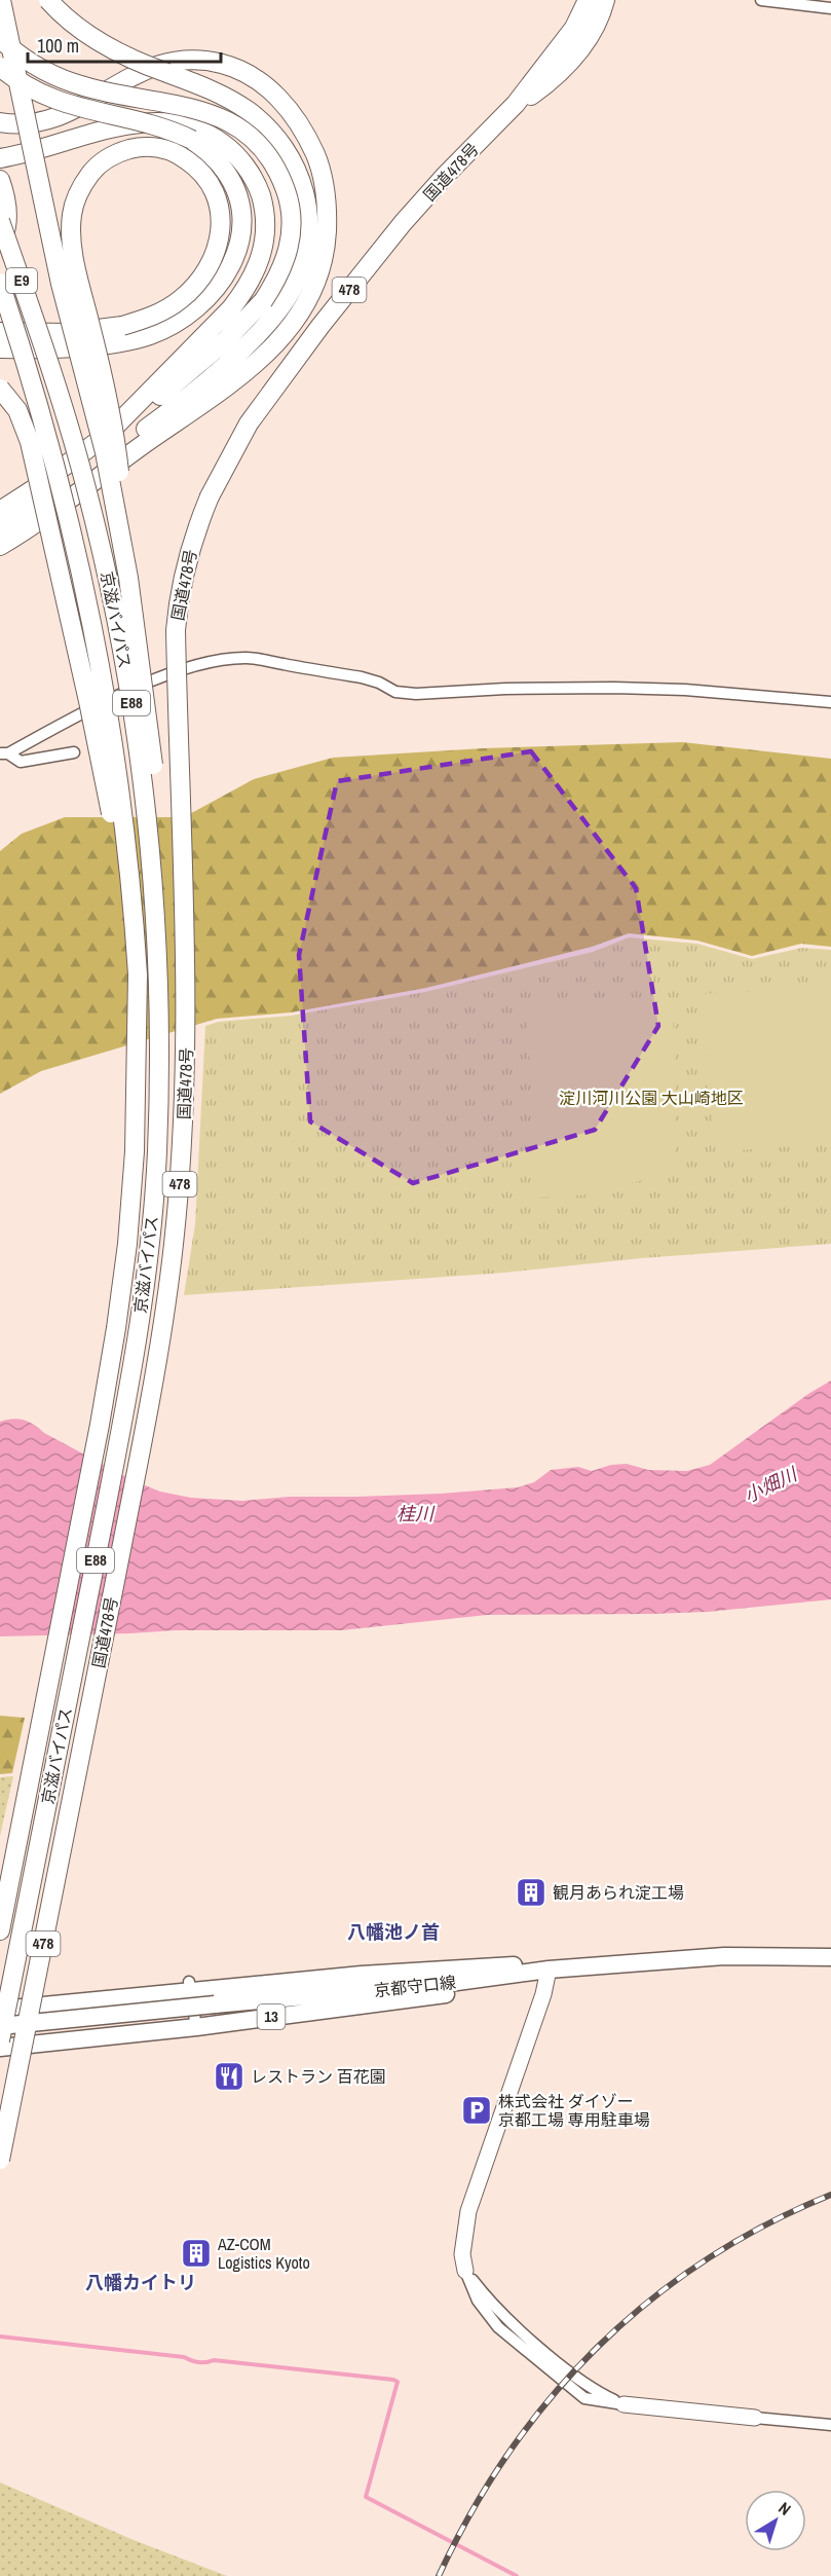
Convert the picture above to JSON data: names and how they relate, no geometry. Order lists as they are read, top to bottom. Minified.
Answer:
{"streets":{"highway":["国道478号","E9","478","京滋バイパス","E88"],"main road":["京都守口線","13"]},"crossings":[["国道478号","京都守口線"],["E9","京滋バイパス"],["京滋バイパス","E88"],["京都守口線","13"]],"districts":["八幡池ノ首","八幡カイトリ"],"water":["小畑川","桂川"],"parks":["淀川河川公園 大山崎地区"],"places":{"building":["観月あられ淀工場","AZ-COM Logistics Kyoto"],"restaurant":["レストラン 百花園"],"parking":["株式会社 ダイゾー 京都工場 専用駐車場"]},"scale_bar":"100 m","north":"top right"}
